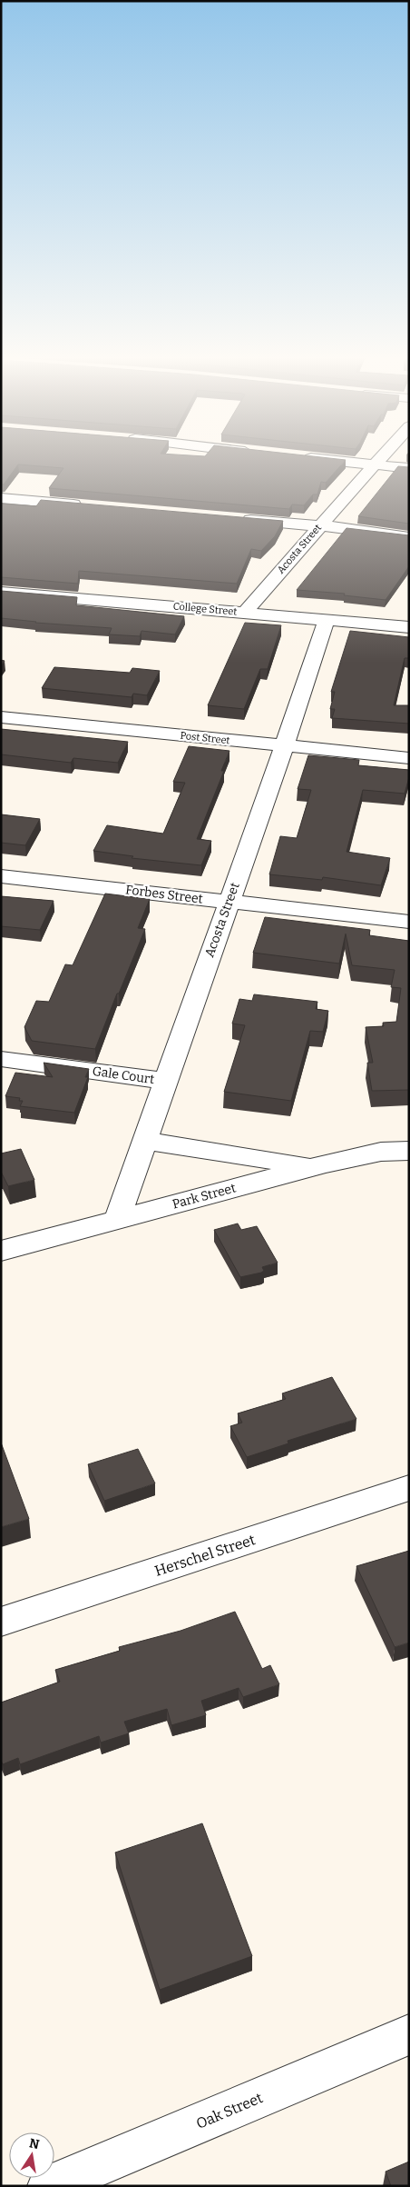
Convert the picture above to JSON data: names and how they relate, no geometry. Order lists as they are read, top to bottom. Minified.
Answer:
{"streets":{"street":["Acosta Street","College Street","Post Street","Forbes Street","Gale Court","Park Street","Herschel Street","Oak Street"]},"crossings":[["Acosta Street","College Street"],["Acosta Street","Post Street"],["Acosta Street","Forbes Street"],["Acosta Street","Gale Court"],["Acosta Street","Park Street"]],"north":"top"}
